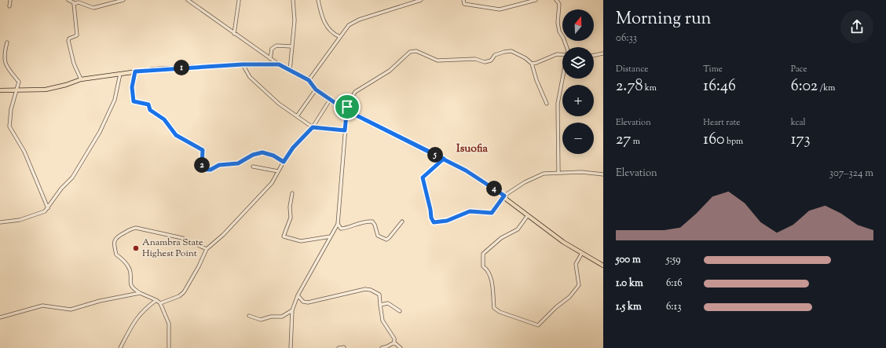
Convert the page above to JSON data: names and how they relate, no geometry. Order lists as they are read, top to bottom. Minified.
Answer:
{"districts":["Isuofia"],"places":["Anambra State Highest Point"],"north":"top","page":{"heading":["Morning run","06:33"],"map_buttons":["+","−"],"stats":[["Distance","2.78 km"],["Time","16:46"],["Pace","6:02 /km"],["Elevation","27 m"],["Heart rate","160 bpm"],["kcal","173"]],"pins":["1","5","2","4"],"chart":["Elevation","307–324 m"],"list":[{"name":"500 m","note":"5:59"},{"name":"1.0 km","note":"6:16"},{"name":"1.5 km","note":"6:13"}]}}
